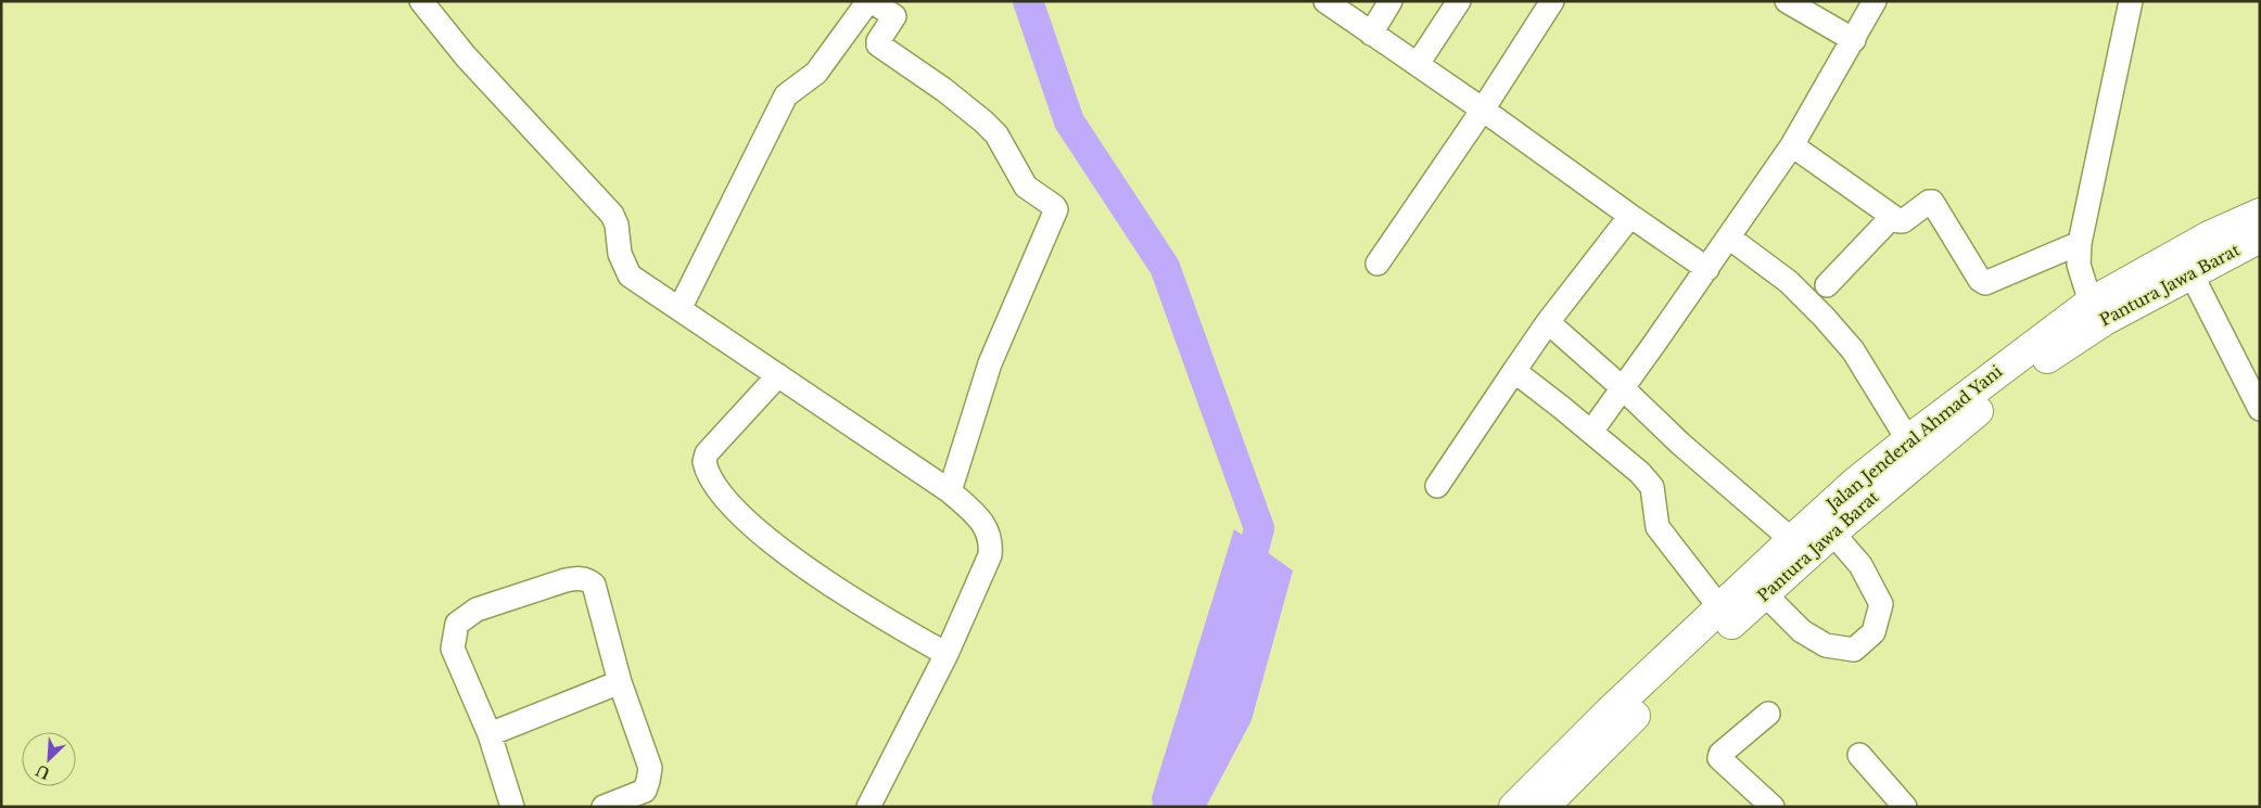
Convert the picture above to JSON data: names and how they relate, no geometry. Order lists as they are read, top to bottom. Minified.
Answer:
{"streets":{"highway":["Pantura Jawa Barat","Jalan Jenderal Ahmad Yani"]},"crossings":[["Pantura Jawa Barat","Jalan Jenderal Ahmad Yani"]],"north":"bottom left"}
